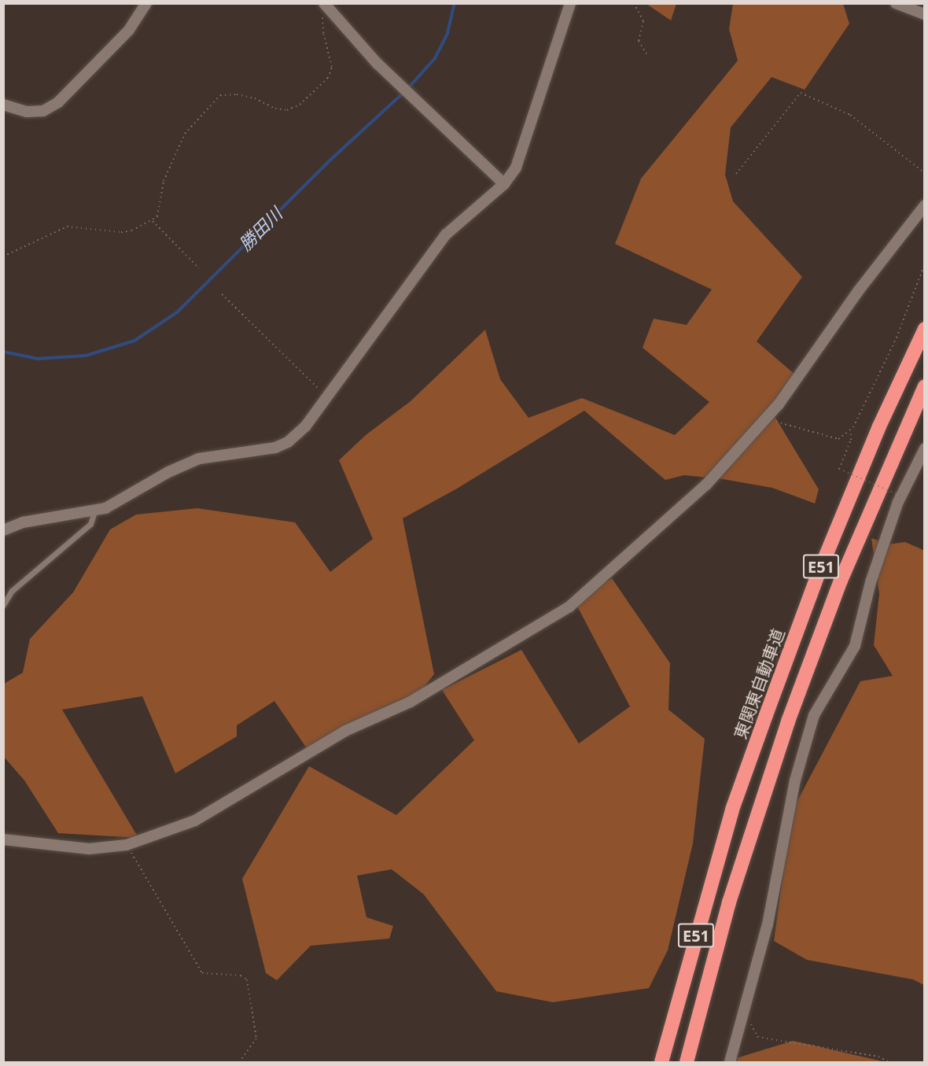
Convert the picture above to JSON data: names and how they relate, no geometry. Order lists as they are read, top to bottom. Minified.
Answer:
{"streets":{"highway":["E51","東関東自動車道"]},"water":["勝田川"]}
